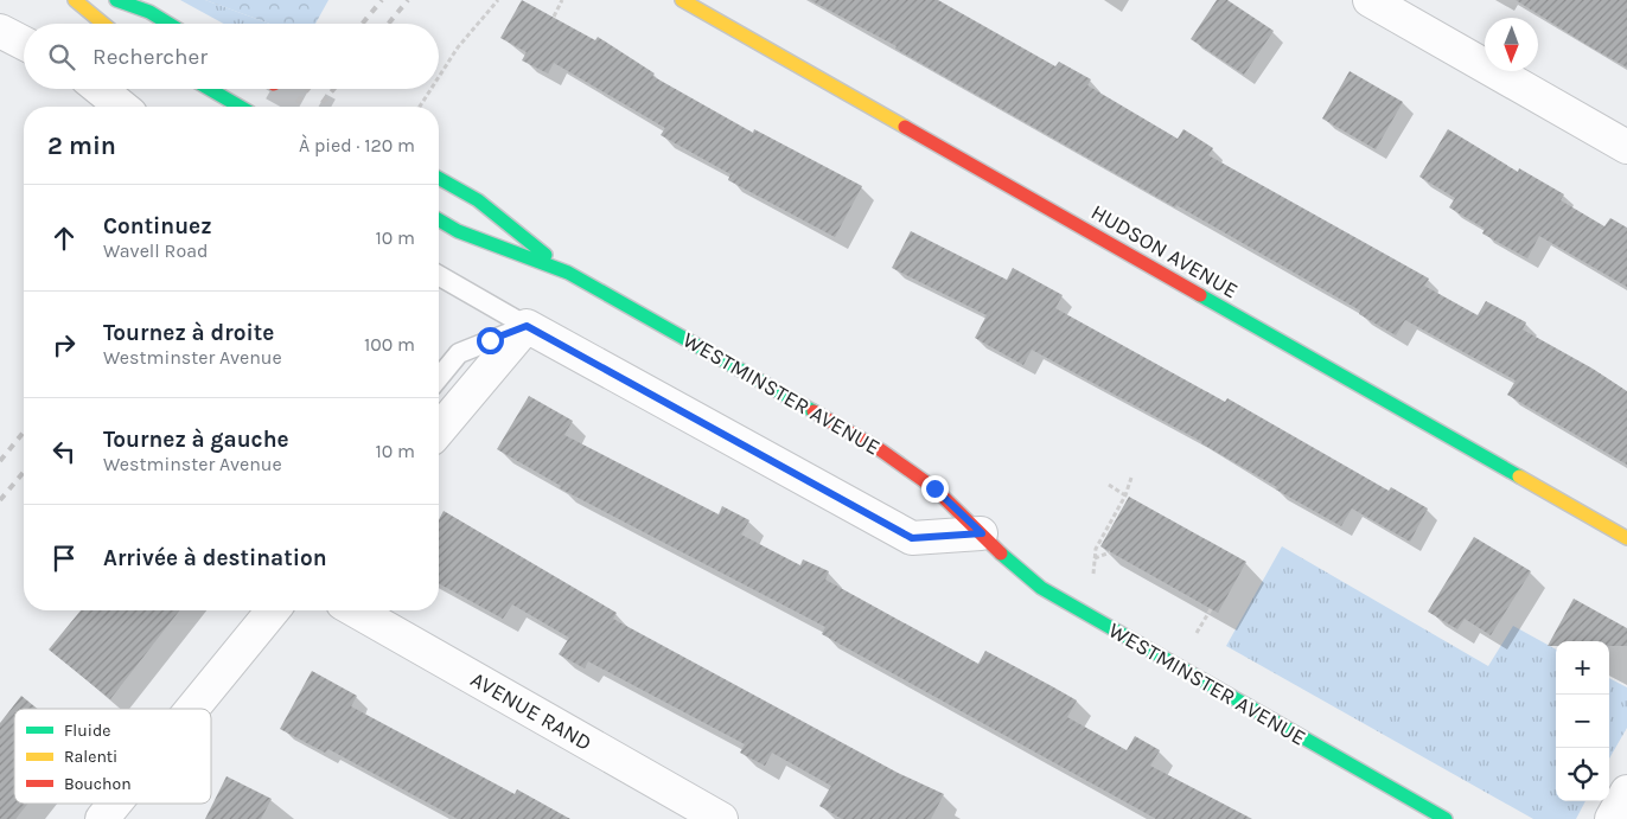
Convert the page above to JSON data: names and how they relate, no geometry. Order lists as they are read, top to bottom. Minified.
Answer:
{"streets":{"street":["HUDSON AVENUE","WESTMINSTER AVENUE","AVENUE RAND"]},"legend":["Fluide","Ralenti","Bouchon"],"north":"bottom","page":{"search":"Rechercher","heading":["2 min","À pied · 120 m"],"list":[["Continuez","Wavell Road","10 m"],["Tournez à droite","Westminster Avenue","100 m"],["Tournez à gauche","Westminster Avenue","10 m"],"Arrivée à destination"],"map_buttons":["+","−"]}}
